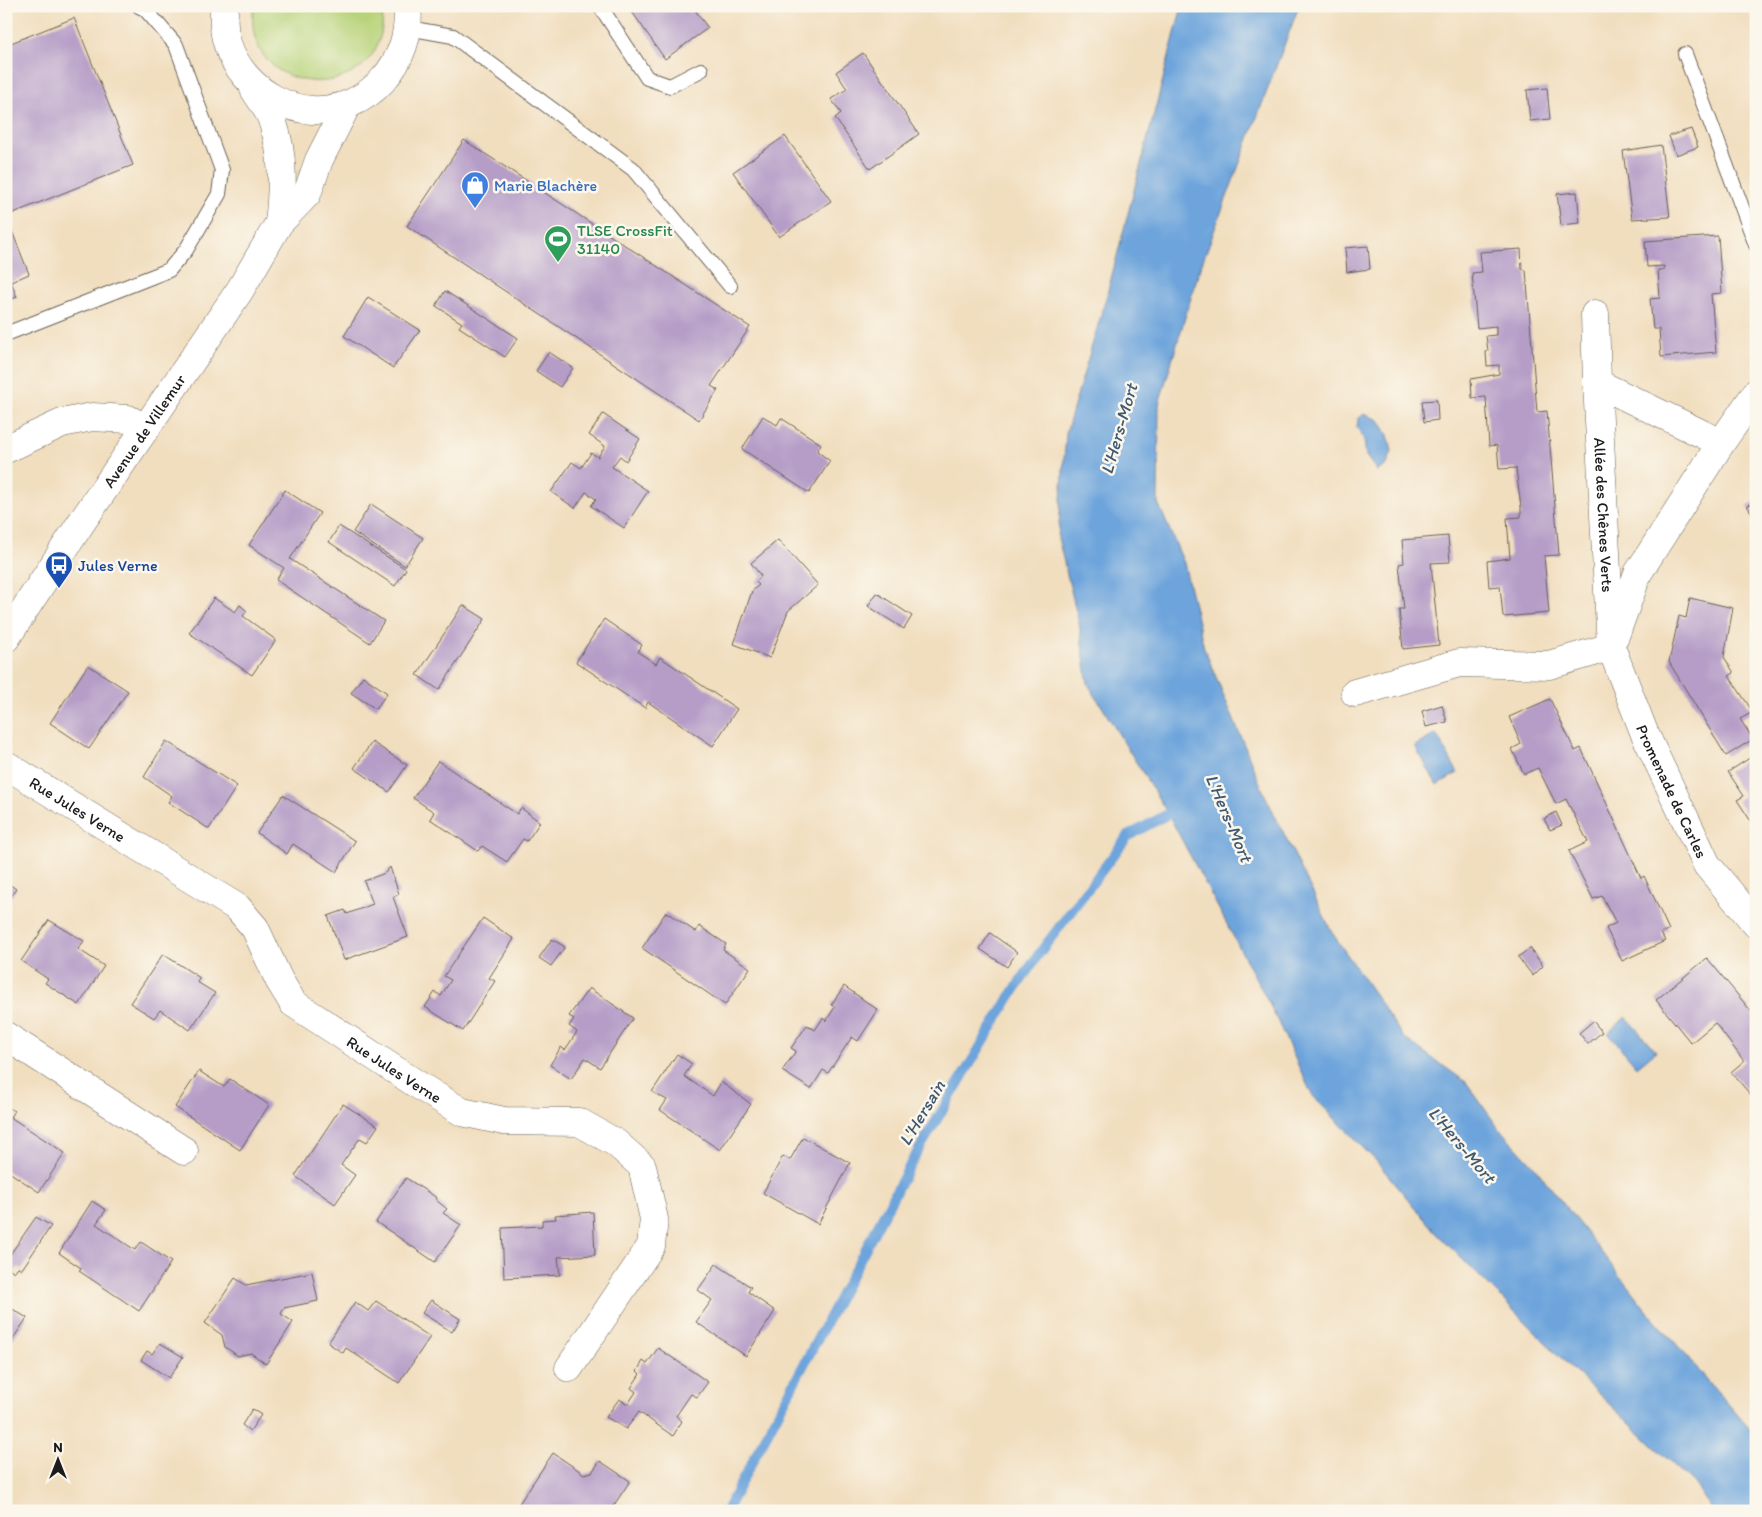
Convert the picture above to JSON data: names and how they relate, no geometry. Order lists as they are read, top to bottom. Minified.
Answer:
{"streets":{"street":["Avenue de Villemur","Allée des Chênes Verts","Promenade de Carles","Rue Jules Verne"]},"crossings":[["Allée des Chênes Verts","Promenade de Carles"]],"water":["L'Hers-Mort","L'Hersain"],"places":{"shop":["Marie Blachère"],"sports":["TLSE CrossFit 31140"],"bus stop":["Jules Verne"]},"north":"top"}
